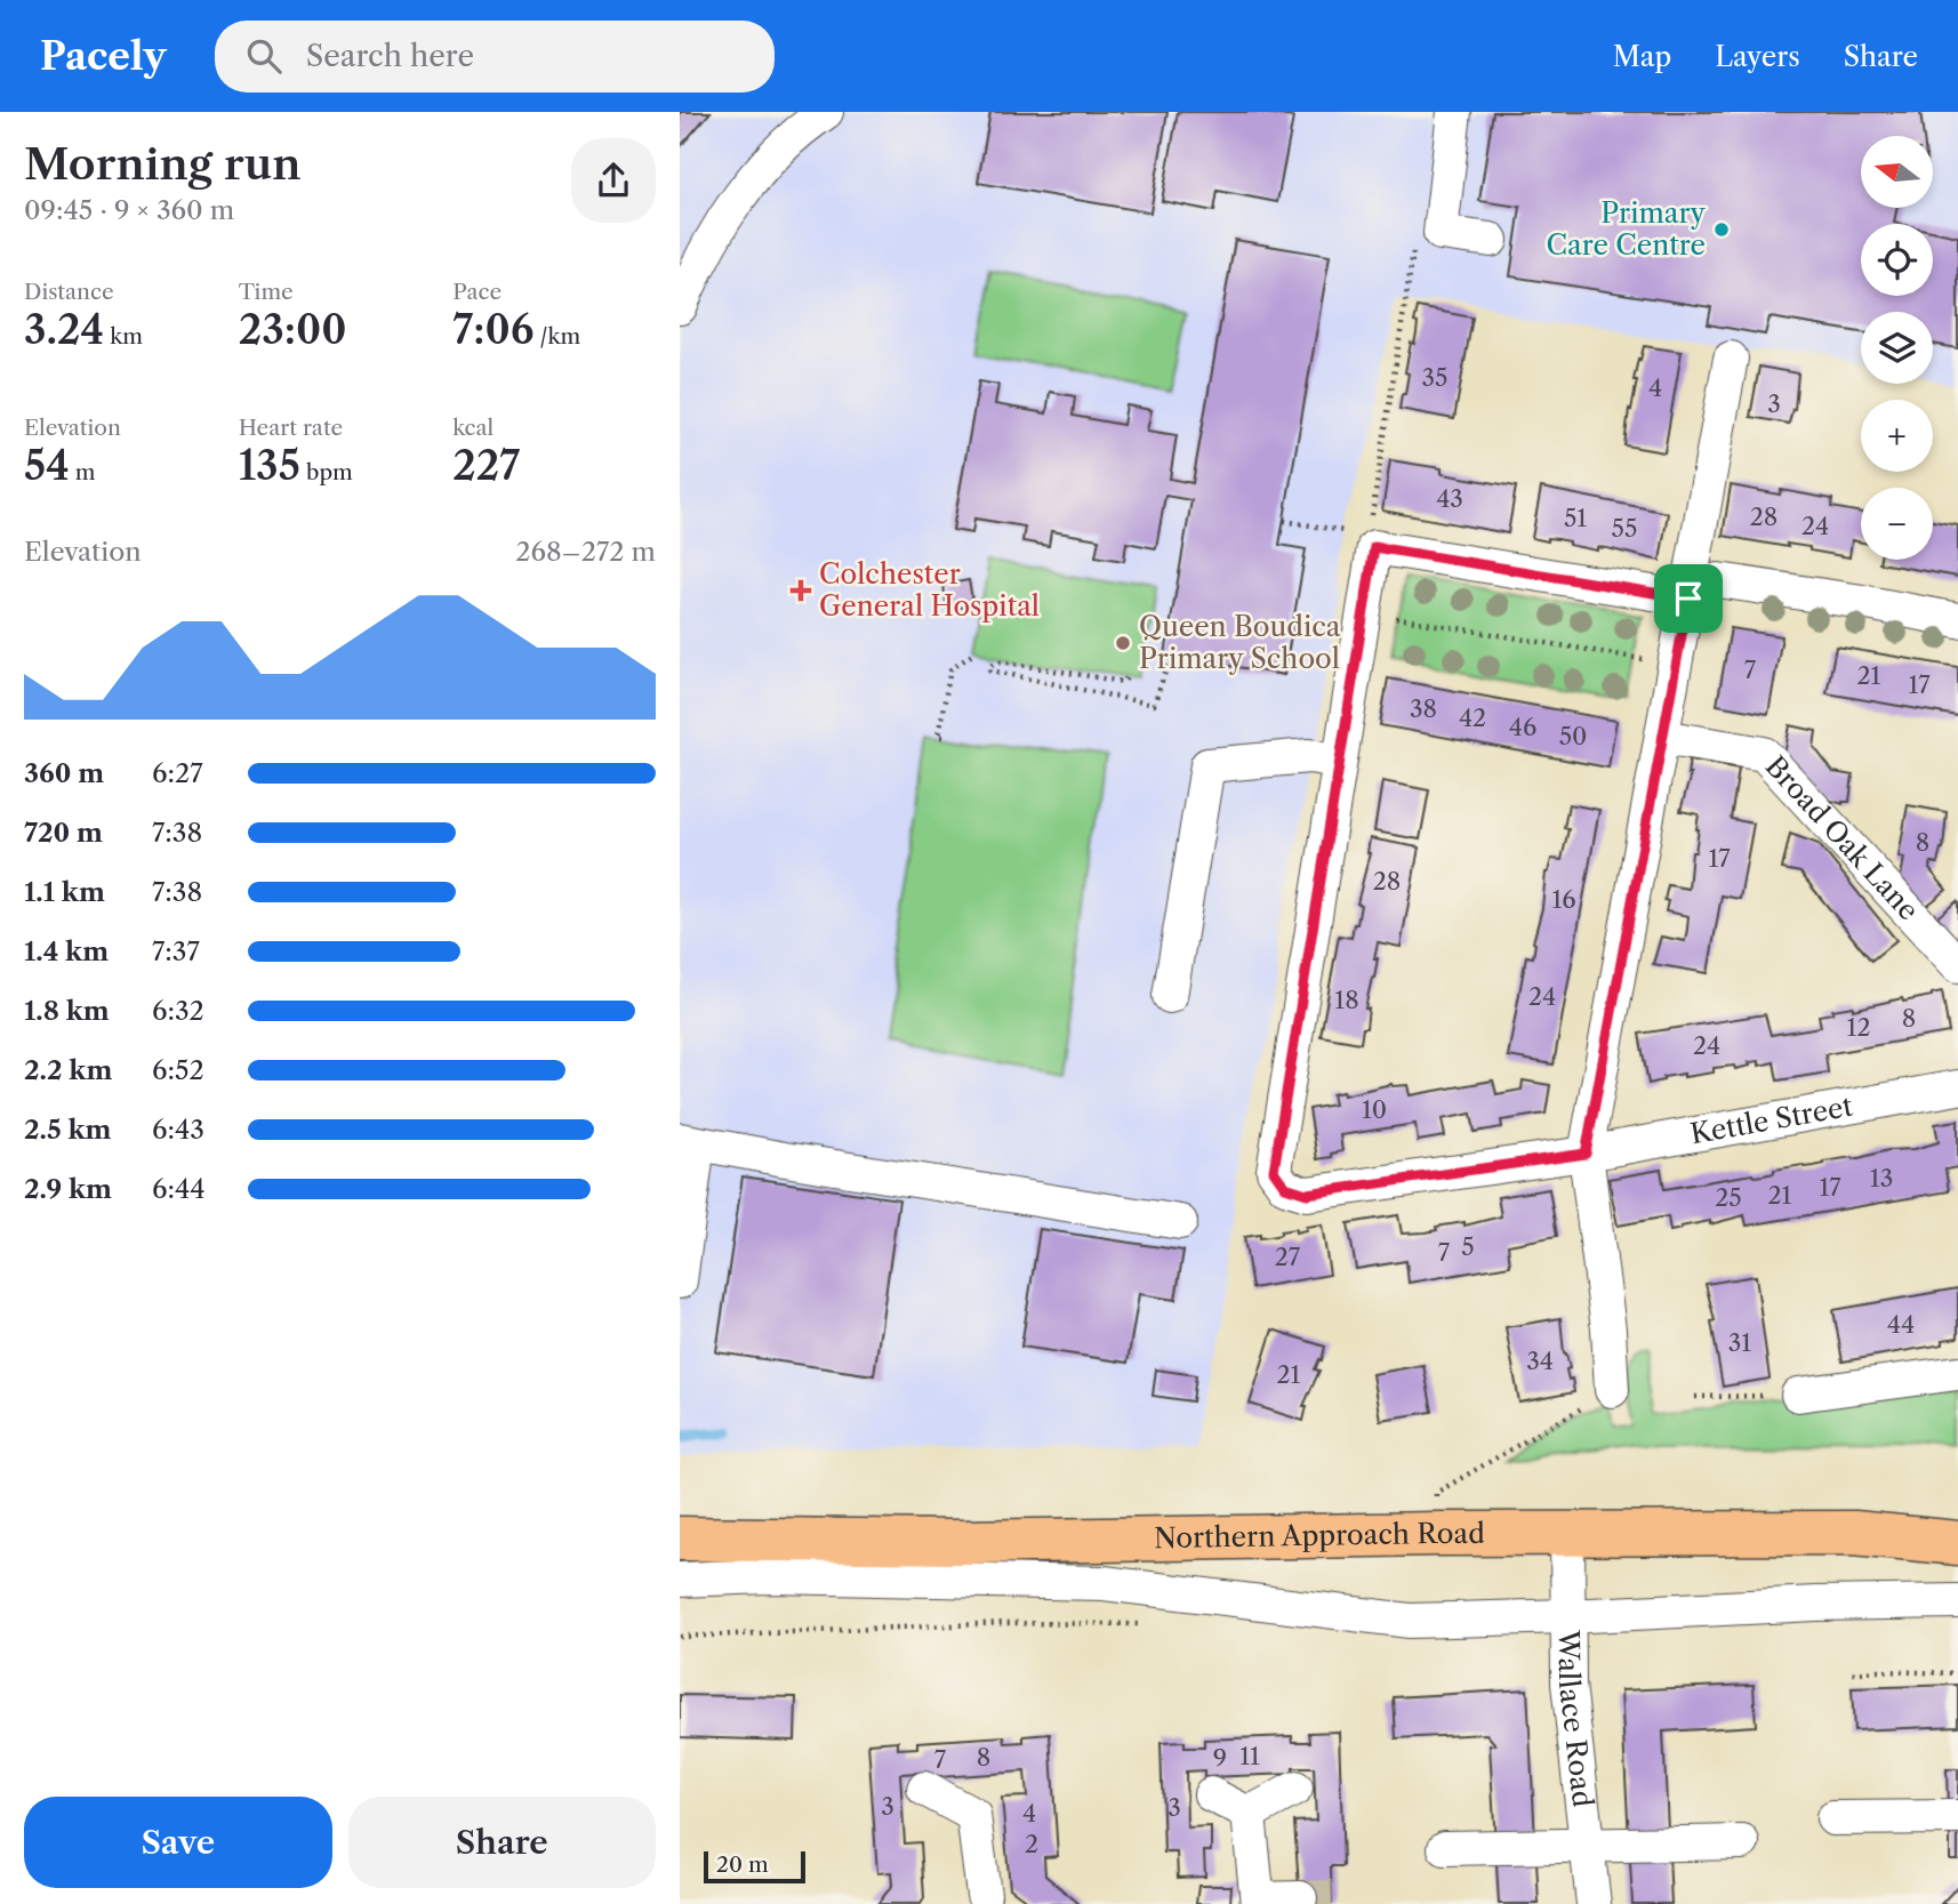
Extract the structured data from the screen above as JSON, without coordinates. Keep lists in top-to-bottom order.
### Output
{
  "streets": {
    "main road": ["Northern Approach Road"],
    "street": ["Broad Oak Lane", "Kettle Street", "Wallace Road"]
  },
  "crossings": [
    ["Northern Approach Road", "Wallace Road"]
  ],
  "places": {
    "other": ["Primary Care Centre", "Queen Boudica Primary School"],
    "health": ["Colchester General Hospital"]
  },
  "house_numbers": [
    "35",
    "4",
    "3",
    "43",
    "28",
    "51",
    "24",
    "55",
    "7",
    "21",
    "17",
    "38",
    "42",
    "46",
    "50",
    "8",
    "17",
    "28",
    "16",
    "24",
    "18",
    "8",
    "12",
    "24",
    "10",
    "13",
    "17",
    "21",
    "25",
    "5",
    "7",
    "27",
    "44",
    "31",
    "34",
    "21",
    "11",
    "8",
    "9",
    "7",
    "3",
    "3",
    "4",
    "2"
  ],
  "scale_bar": "20 m",
  "north": "left",
  "page": {
    "header": "Pacely",
    "search": "Search here",
    "nav": ["Map", "Layers", "Share"],
    "heading": ["Morning run", "09:45 · 9 × 360 m"],
    "map_buttons": ["+", "−"],
    "stats": [
      ["Distance", "3.24 km"],
      ["Time", "23:00"],
      ["Pace", "7:06 /km"],
      ["Elevation", "54 m"],
      ["Heart rate", "135 bpm"],
      ["kcal", "227"]
    ],
    "chart": ["Elevation", "268–272 m"],
    "list": [
      {
        "name": "360 m",
        "note": "6:27"
      },
      {
        "name": "720 m",
        "note": "7:38"
      },
      {
        "name": "1.1 km",
        "note": "7:38"
      },
      {
        "name": "1.4 km",
        "note": "7:37"
      },
      {
        "name": "1.8 km",
        "note": "6:32"
      },
      {
        "name": "2.2 km",
        "note": "6:52"
      },
      {
        "name": "2.5 km",
        "note": "6:43"
      },
      {
        "name": "2.9 km",
        "note": "6:44"
      }
    ],
    "buttons": ["Save", "Share"],
    "scale": "20 m"
  }
}
